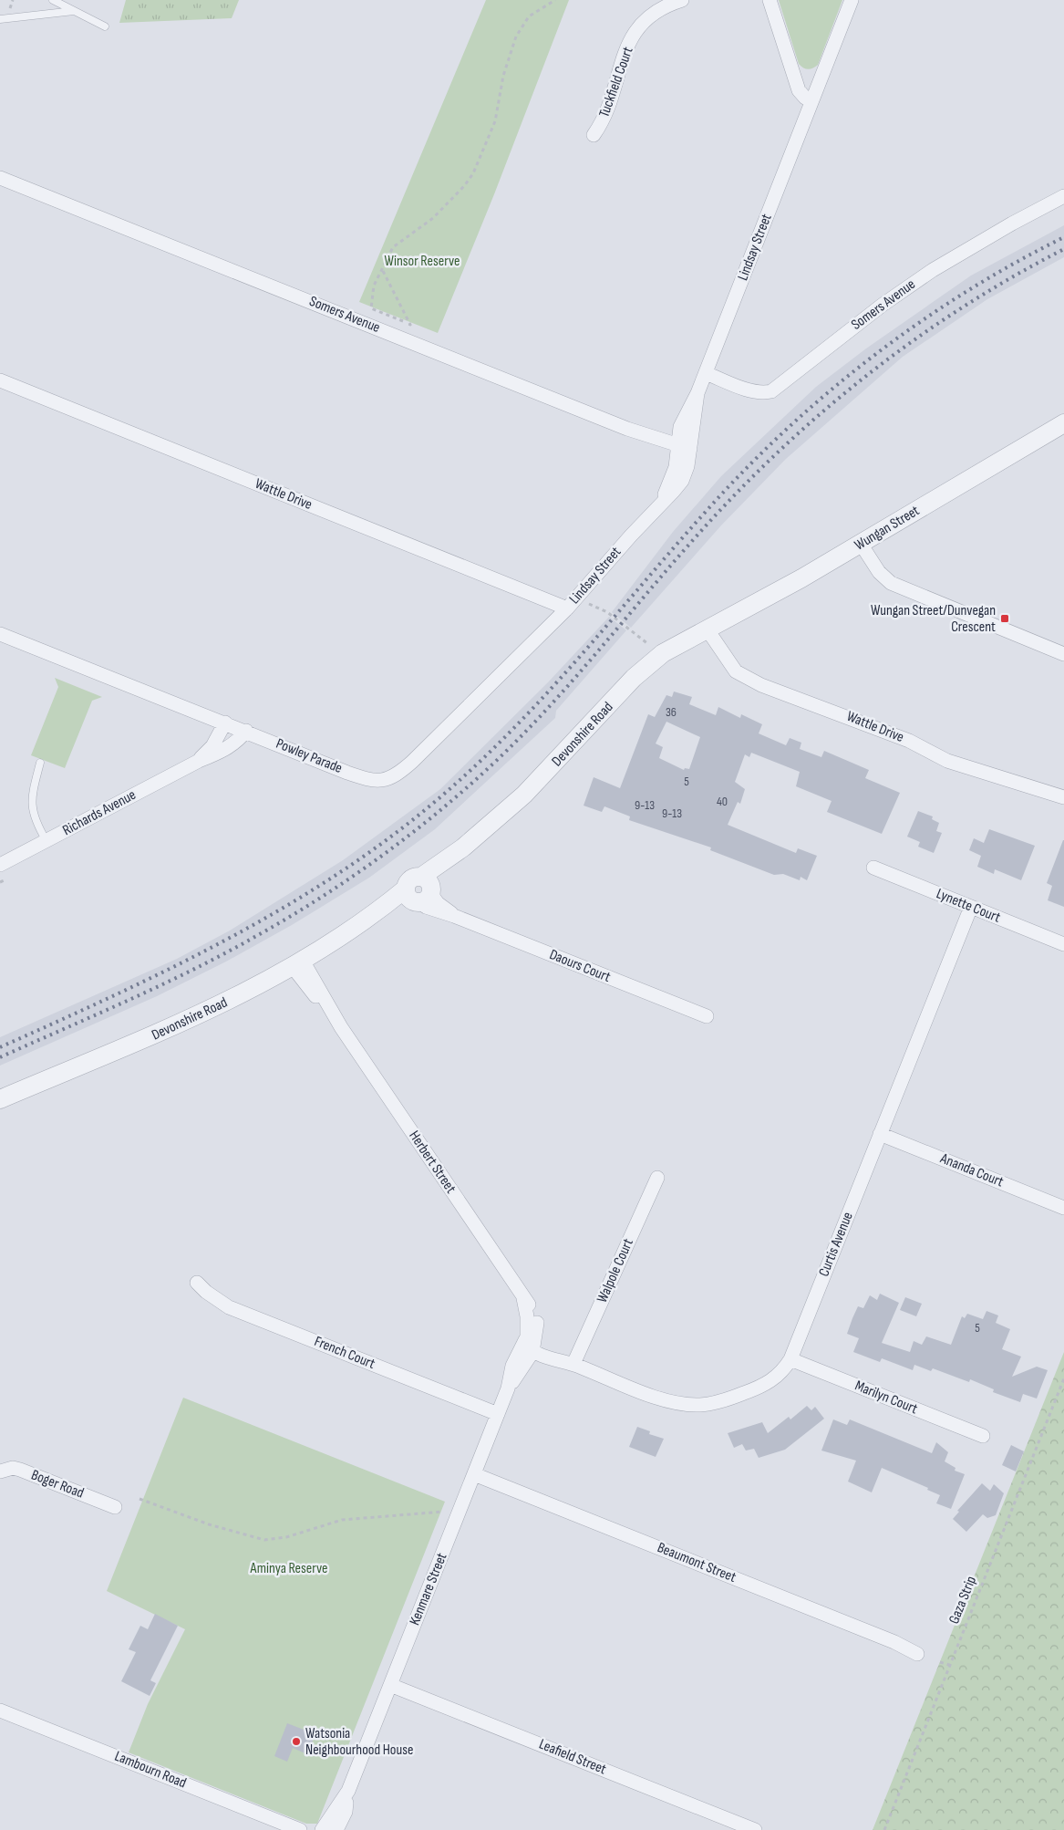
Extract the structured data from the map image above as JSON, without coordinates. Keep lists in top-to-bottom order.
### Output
{
  "streets": {
    "street": [
      "Tuckfield Court",
      "Lindsay Street",
      "Somers Avenue",
      "Wattle Drive",
      "Wungan Street",
      "Devonshire Road",
      "Powley Parade",
      "Richards Avenue",
      "Lynette Court",
      "Daours Court",
      "Herbert Street",
      "Ananda Court",
      "Curtis Avenue",
      "Walpole Court",
      "French Court",
      "Marilyn Court",
      "Boger Road",
      "Beaumont Street",
      "Kenmare Street",
      "Leafield Street",
      "Lambourn Road"
    ],
    "path": ["Gaza Strip"]
  },
  "crossings": [
    ["Lindsay Street", "Somers Avenue"],
    ["Lindsay Street", "Wattle Drive"],
    ["Lindsay Street", "Powley Parade"],
    ["Wattle Drive", "Wungan Street"],
    ["Wattle Drive", "Devonshire Road"],
    ["Wattle Drive", "Powley Parade"],
    ["Wungan Street", "Devonshire Road"],
    ["Devonshire Road", "Daours Court"],
    ["Devonshire Road", "Herbert Street"],
    ["Powley Parade", "Richards Avenue"],
    ["Lynette Court", "Curtis Avenue"],
    ["Herbert Street", "Curtis Avenue"],
    ["Herbert Street", "Kenmare Street"],
    ["Ananda Court", "Curtis Avenue"],
    ["Curtis Avenue", "Walpole Court"],
    ["Curtis Avenue", "Marilyn Court"],
    ["Curtis Avenue", "Kenmare Street"],
    ["French Court", "Kenmare Street"],
    ["Beaumont Street", "Kenmare Street"],
    ["Kenmare Street", "Leafield Street"]
  ],
  "parks": ["Winsor Reserve", "Aminya Reserve"],
  "places": {
    "transit": ["Wungan Street/Dunvegan Crescent"],
    "other": ["Watsonia Neighbourhood House"]
  },
  "house_numbers": [
    "36",
    "5",
    "40",
    "9-13",
    "9-13",
    "5"
  ]
}
